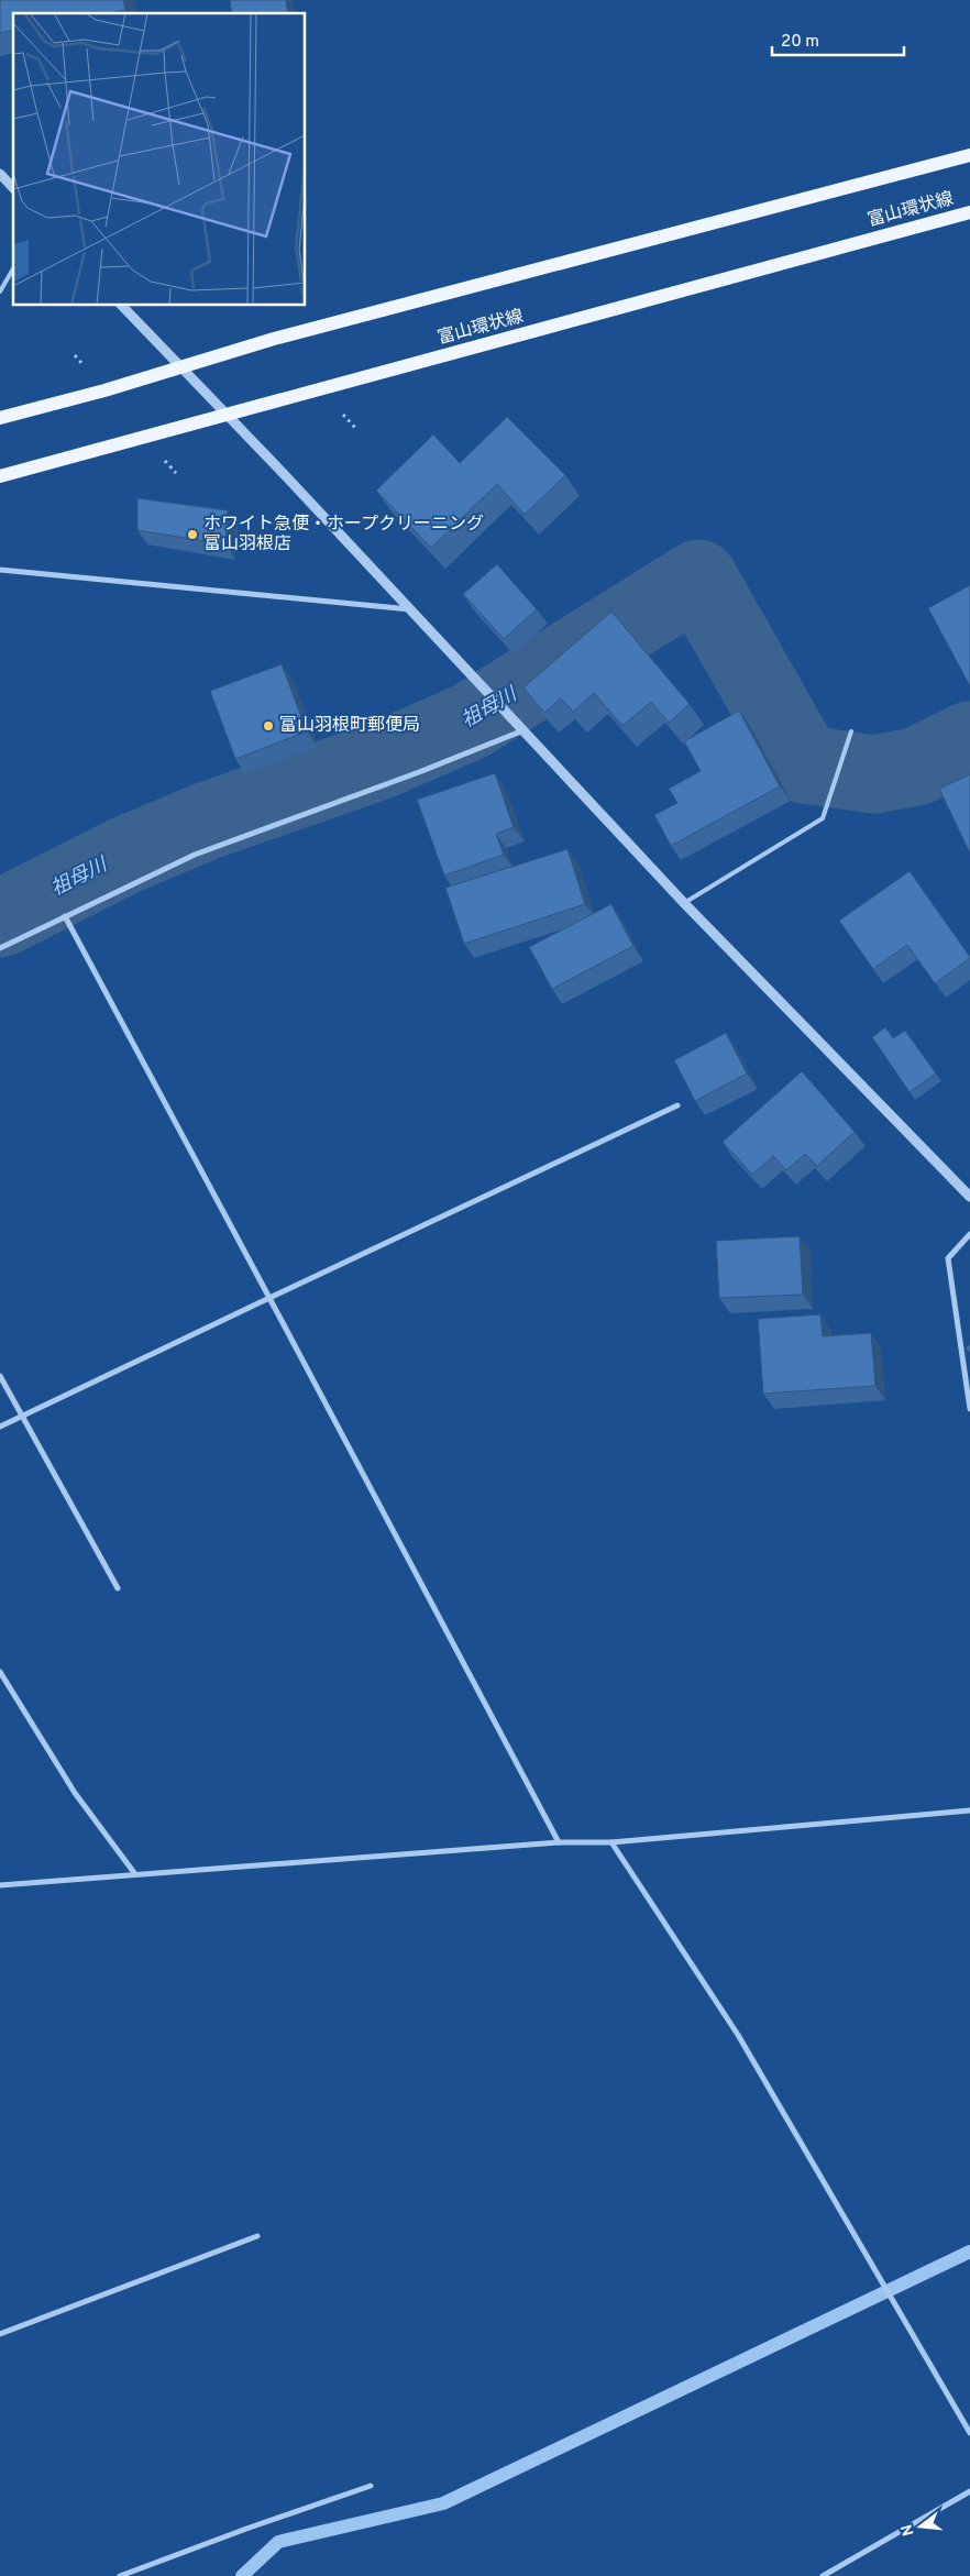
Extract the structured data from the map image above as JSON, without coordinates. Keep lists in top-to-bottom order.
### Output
{
  "streets": {
    "main road": ["富山環状線"]
  },
  "water": ["祖母川"],
  "places": ["ホワイト急便・ホープクリーニング 富山羽根店", "富山羽根町郵便局"],
  "scale_bar": "20 m",
  "north": "left"
}
